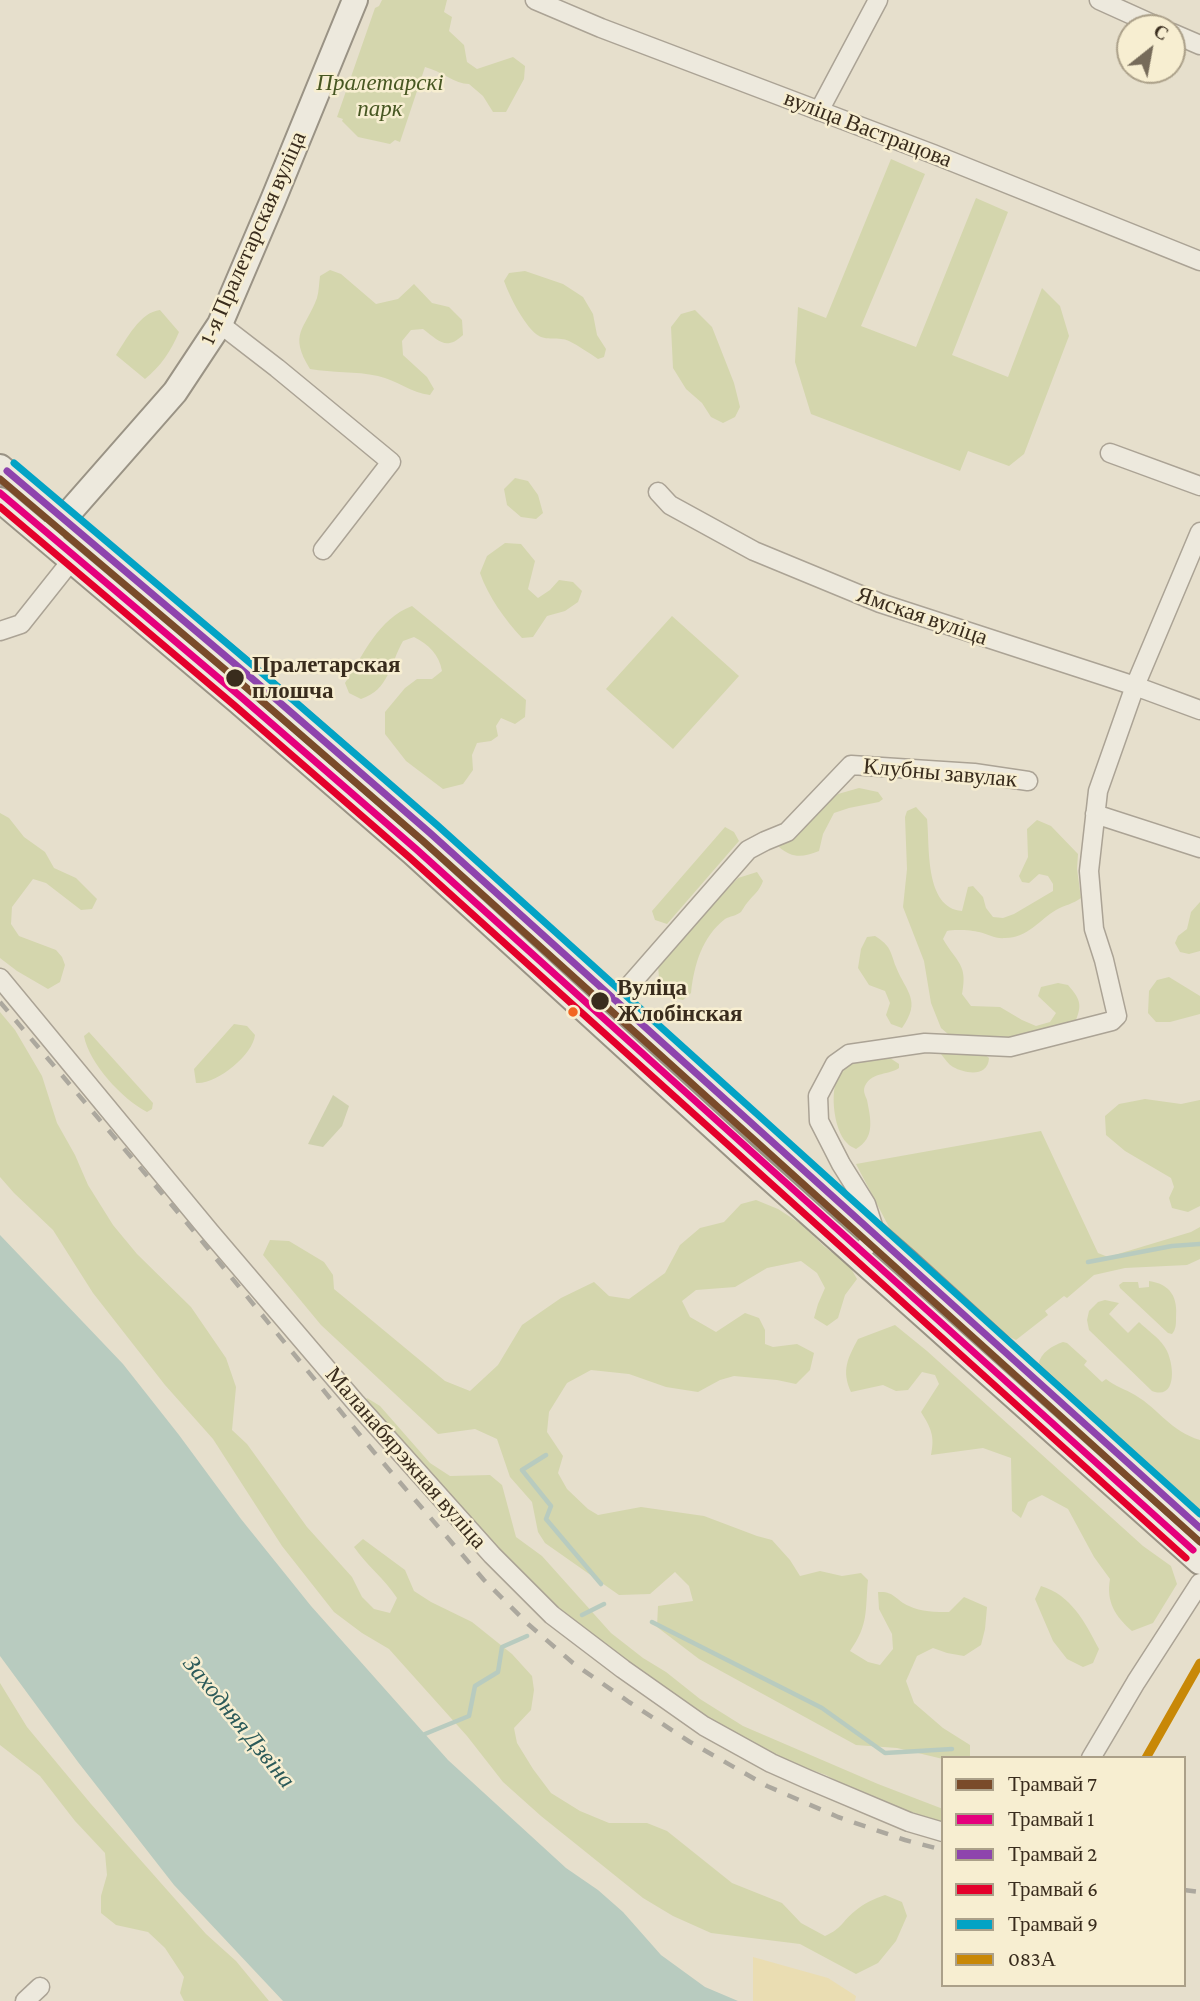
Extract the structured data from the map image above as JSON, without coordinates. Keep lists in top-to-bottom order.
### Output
{
  "streets": {
    "main road": ["1-я Пралетарская вуліца"],
    "street": [
      "вуліца Вастрацова",
      "Ямская вуліца",
      "Клубны завулак",
      "Маланабярэжная вуліца"
    ]
  },
  "water": ["Заходняя Дзвіна"],
  "parks": ["Пралетарскі парк"],
  "places": ["Пралетарская плошча", "Вуліца Жлобінская"],
  "lines": [
    "tram line 9",
    "tram line 2",
    "tram line 7",
    "tram line 1",
    "tram line 6",
    "transit line 083А"
  ],
  "legend": [
    "Трамвай 7",
    "Трамвай 1",
    "Трамвай 2",
    "Трамвай 6",
    "Трамвай 9",
    "083А"
  ],
  "north": "top right"
}
